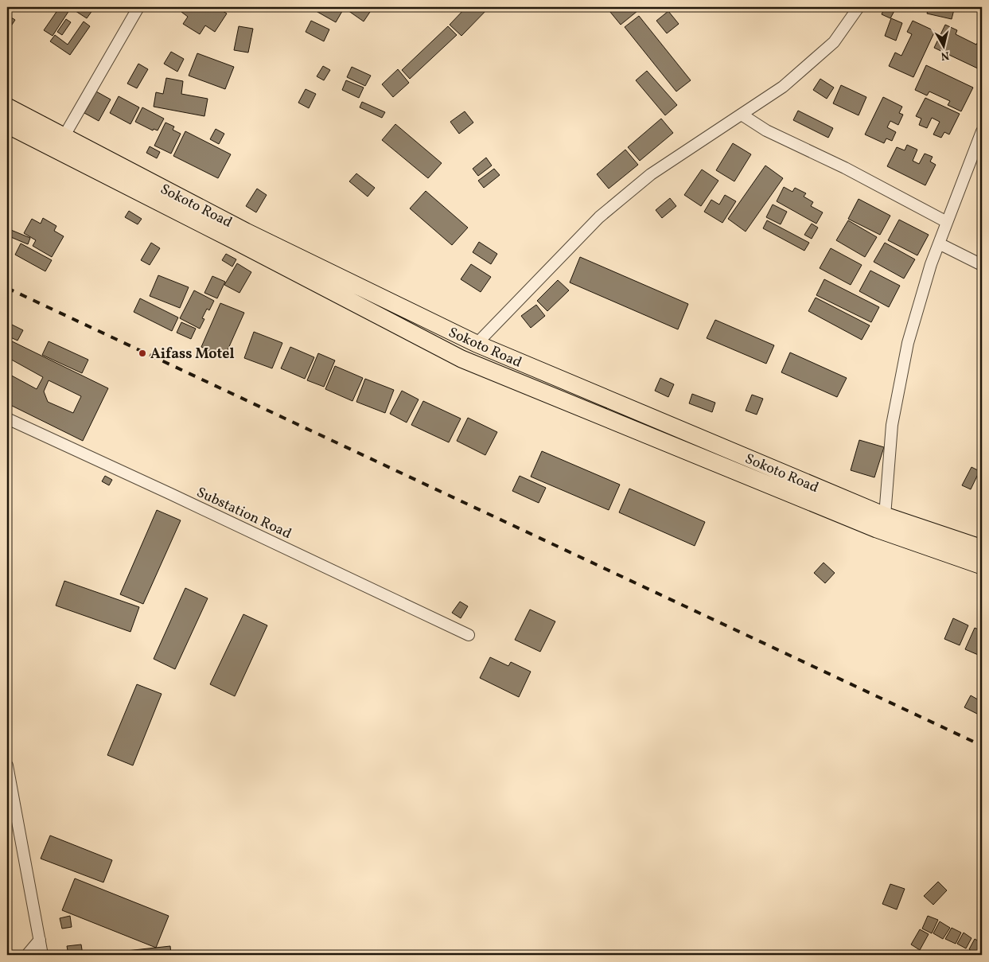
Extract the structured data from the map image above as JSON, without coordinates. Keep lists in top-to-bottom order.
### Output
{
  "streets": {
    "main road": ["Sokoto Road"],
    "street": ["Substation Road"]
  },
  "places": ["Aifass Motel"],
  "north": "bottom"
}
